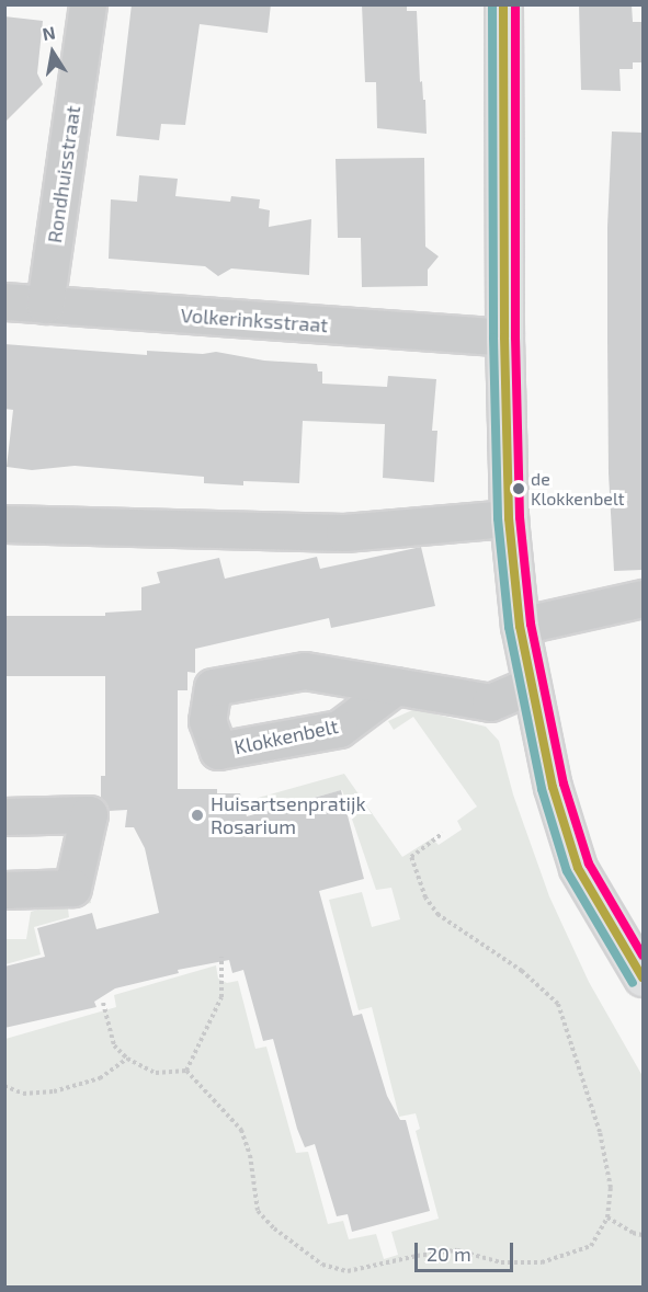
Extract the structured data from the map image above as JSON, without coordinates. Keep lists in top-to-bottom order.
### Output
{
  "streets": {
    "street": ["Rondhuisstraat", "Volkerinksstraat"]
  },
  "crossings": [
    ["Rondhuisstraat", "Volkerinksstraat"]
  ],
  "places": ["de Klokkenbelt", "Huisartsenpratijk Rosarium"],
  "scale_bar": "20 m",
  "north": "top"
}
